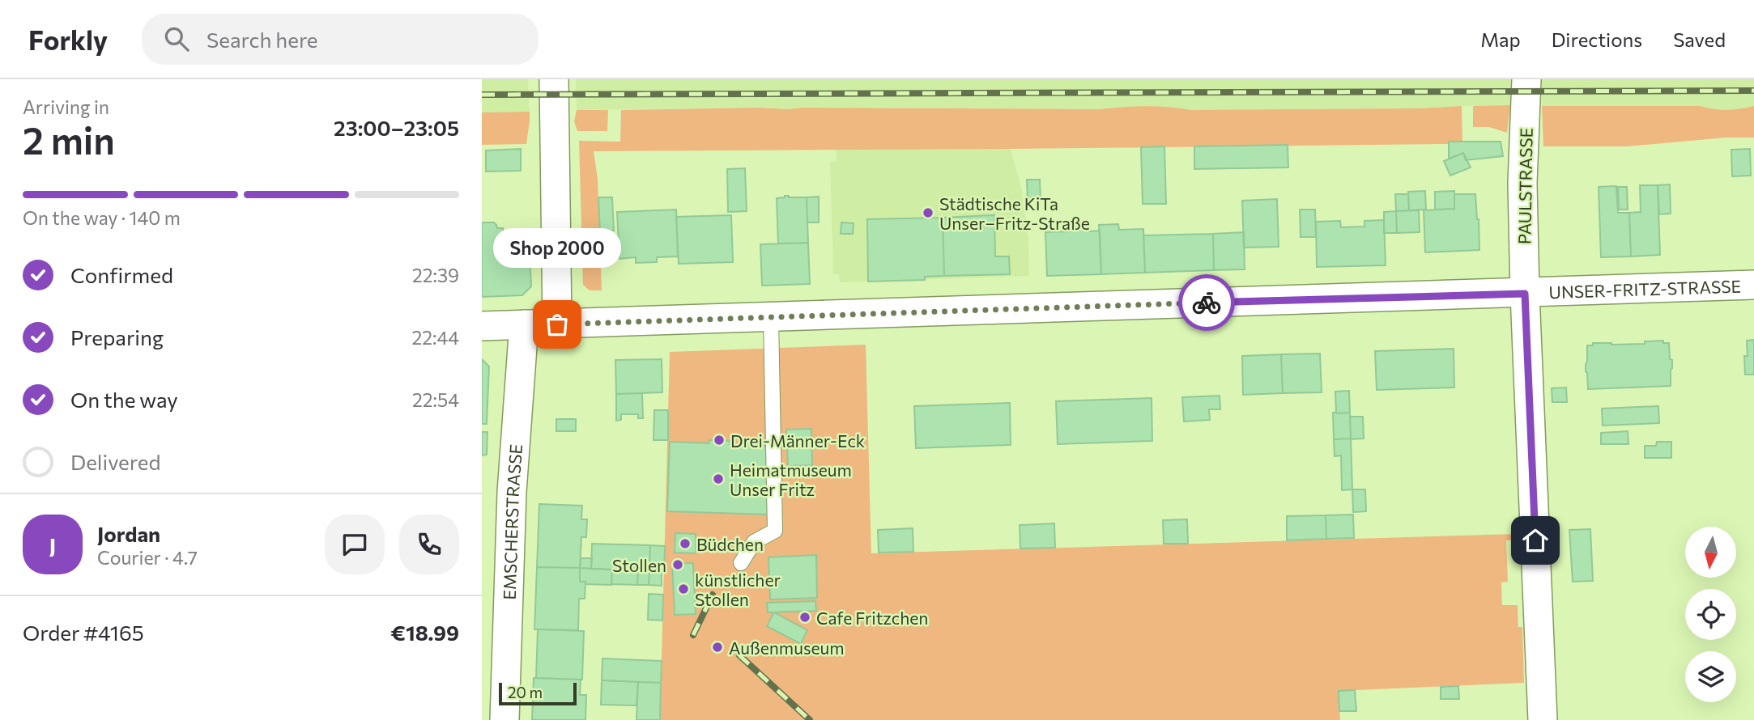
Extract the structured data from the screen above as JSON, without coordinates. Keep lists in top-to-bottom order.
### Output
{
  "streets": {
    "street": ["PAULSTRASSE", "UNSER-FRITZ-STRASSE", "EMSCHERSTRASSE"]
  },
  "crossings": [
    ["PAULSTRASSE", "UNSER-FRITZ-STRASSE"],
    ["UNSER-FRITZ-STRASSE", "EMSCHERSTRASSE"]
  ],
  "places": [
    "Städtische KiTa Unser–Fritz-Straße",
    "Shop 2000",
    "Drei-Männer-Eck",
    "Heimatmuseum Unser Fritz",
    "Büdchen",
    "Stollen",
    "künstlicher Stollen",
    "Cafe Fritzchen",
    "Außenmuseum"
  ],
  "scale_bar": "20 m",
  "north": "bottom",
  "page": {
    "header": "Forkly",
    "search": "Search here",
    "nav": ["Map", "Directions", "Saved"],
    "heading": ["2 min", "Arriving in", "23:00–23:05"],
    "panel": [
      "Jordan",
      "Courier · 4.7",
      "Order #4165",
      "€18.99"
    ],
    "bar": "On the way · 140 m",
    "bubble": "Shop 2000",
    "list": [
      ["Confirmed", "22:39"],
      ["Preparing", "22:44"],
      ["On the way", "22:54"],
      "Delivered"
    ],
    "round": "J",
    "scale": "20 m"
  }
}
